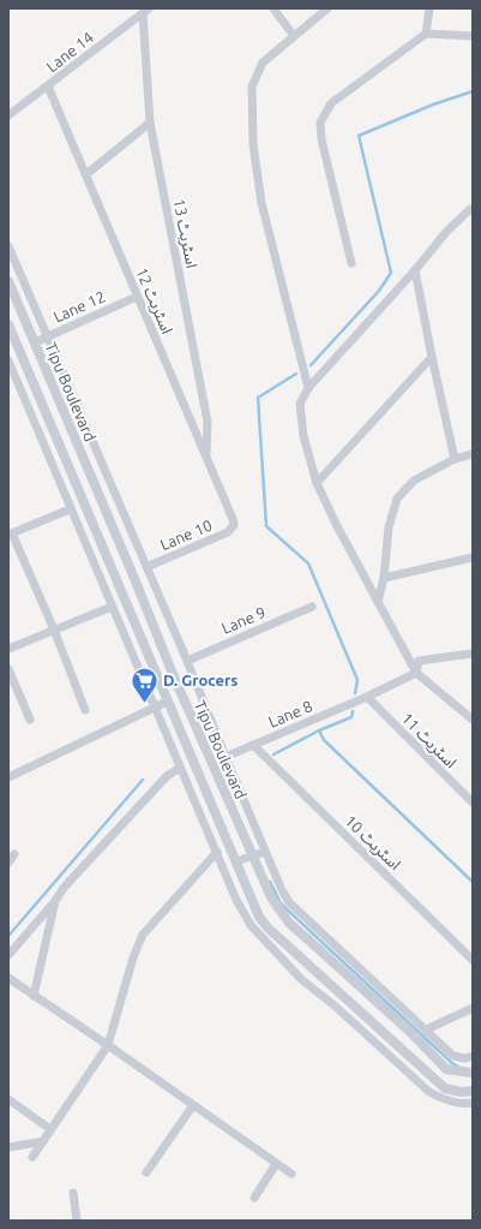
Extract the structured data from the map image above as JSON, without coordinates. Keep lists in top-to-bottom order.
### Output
{
  "streets": {
    "street": [
      "Lane 14",
      "اسٹریٹ 13",
      "اسٹریٹ 12",
      "Lane 12",
      "Tipu Boulevard",
      "Lane 10",
      "Lane 9",
      "Lane 8",
      "اسٹریٹ 11",
      "اسٹریٹ 10"
    ]
  },
  "crossings": [
    ["Lane 14", "اسٹریٹ 13"],
    ["Lane 14", "اسٹریٹ 12"],
    ["اسٹریٹ 13", "اسٹریٹ 12"],
    ["اسٹریٹ 12", "Lane 12"],
    ["اسٹریٹ 12", "Lane 10"],
    ["Lane 12", "Tipu Boulevard"],
    ["Lane 8", "اسٹریٹ 11"],
    ["Lane 8", "اسٹریٹ 10"]
  ],
  "places": {
    "supermarket": ["D. Grocers"]
  }
}
